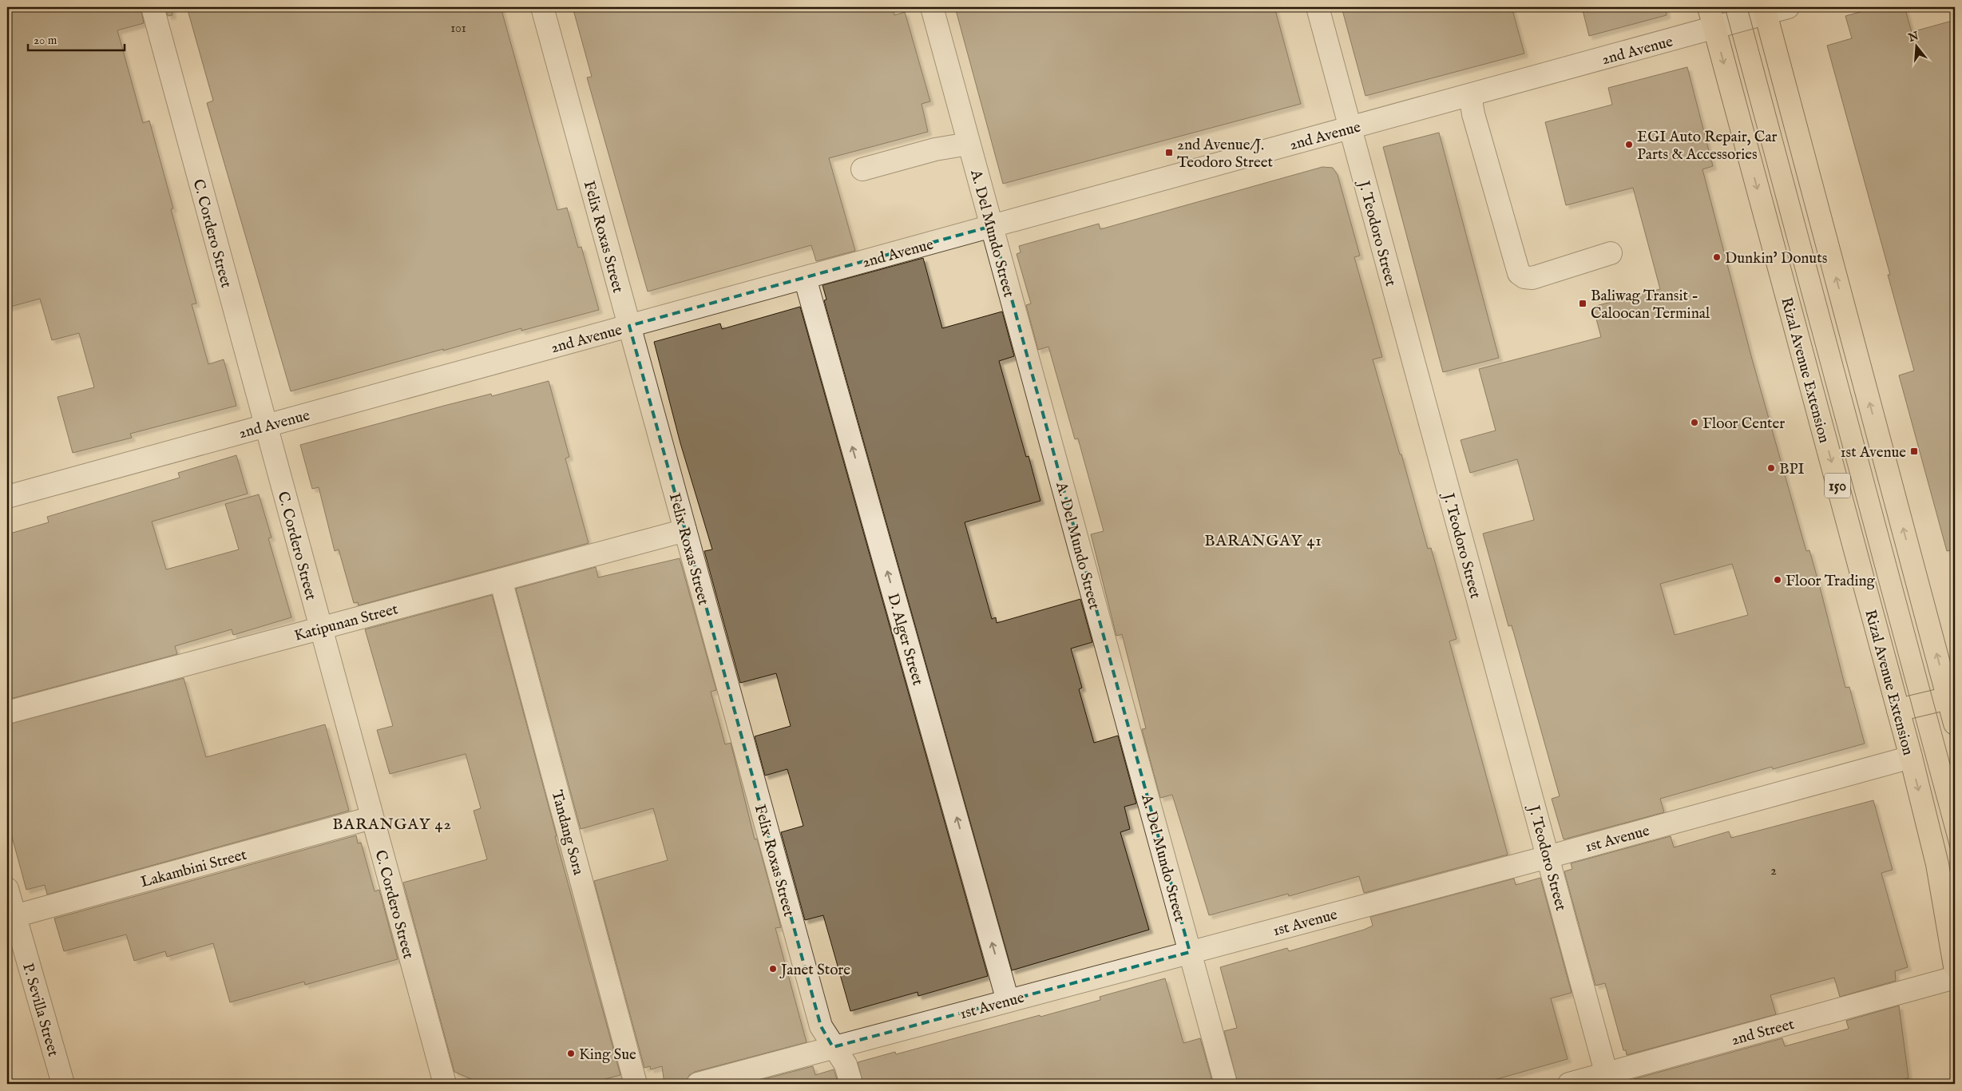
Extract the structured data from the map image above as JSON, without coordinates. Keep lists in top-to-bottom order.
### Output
{
  "streets": {
    "main road": ["Rizal Avenue Extension", "150"],
    "street": [
      "2nd Avenue",
      "C. Cordero Street",
      "A. Del Mundo Street",
      "J. Teodoro Street",
      "Felix Roxas Street",
      "Katipunan Street",
      "D. Alger Street",
      "Tandang Sora",
      "1st Avenue",
      "Lakambini Street",
      "P. Sevilla Street",
      "2nd Street"
    ]
  },
  "crossings": [
    ["2nd Avenue", "C. Cordero Street"],
    ["2nd Avenue", "A. Del Mundo Street"],
    ["2nd Avenue", "J. Teodoro Street"],
    ["2nd Avenue", "Felix Roxas Street"],
    ["2nd Avenue", "Rizal Avenue Extension"],
    ["2nd Avenue", "D. Alger Street"],
    ["C. Cordero Street", "Katipunan Street"],
    ["C. Cordero Street", "Lakambini Street"],
    ["A. Del Mundo Street", "1st Avenue"],
    ["J. Teodoro Street", "1st Avenue"],
    ["J. Teodoro Street", "2nd Street"],
    ["Felix Roxas Street", "Katipunan Street"],
    ["Felix Roxas Street", "1st Avenue"],
    ["Rizal Avenue Extension", "1st Avenue"],
    ["Katipunan Street", "Tandang Sora"],
    ["D. Alger Street", "1st Avenue"],
    ["Lakambini Street", "P. Sevilla Street"]
  ],
  "one_way": ["D. Alger Street"],
  "districts": ["BARANGAY 41", "BARANGAY 42"],
  "places": {
    "other": [
      "EGI Auto Repair, Car Parts & Accessories",
      "Dunkin' Donuts",
      "Floor Center",
      "BPI",
      "Floor Trading",
      "Janet Store",
      "King Sue"
    ],
    "transit": ["2nd Avenue/J. Teodoro Street", "Baliwag Transit - Caloocan Terminal", "1st Avenue"]
  },
  "house_numbers": ["101", "2"],
  "scale_bar": "20 m",
  "north": "top"
}
